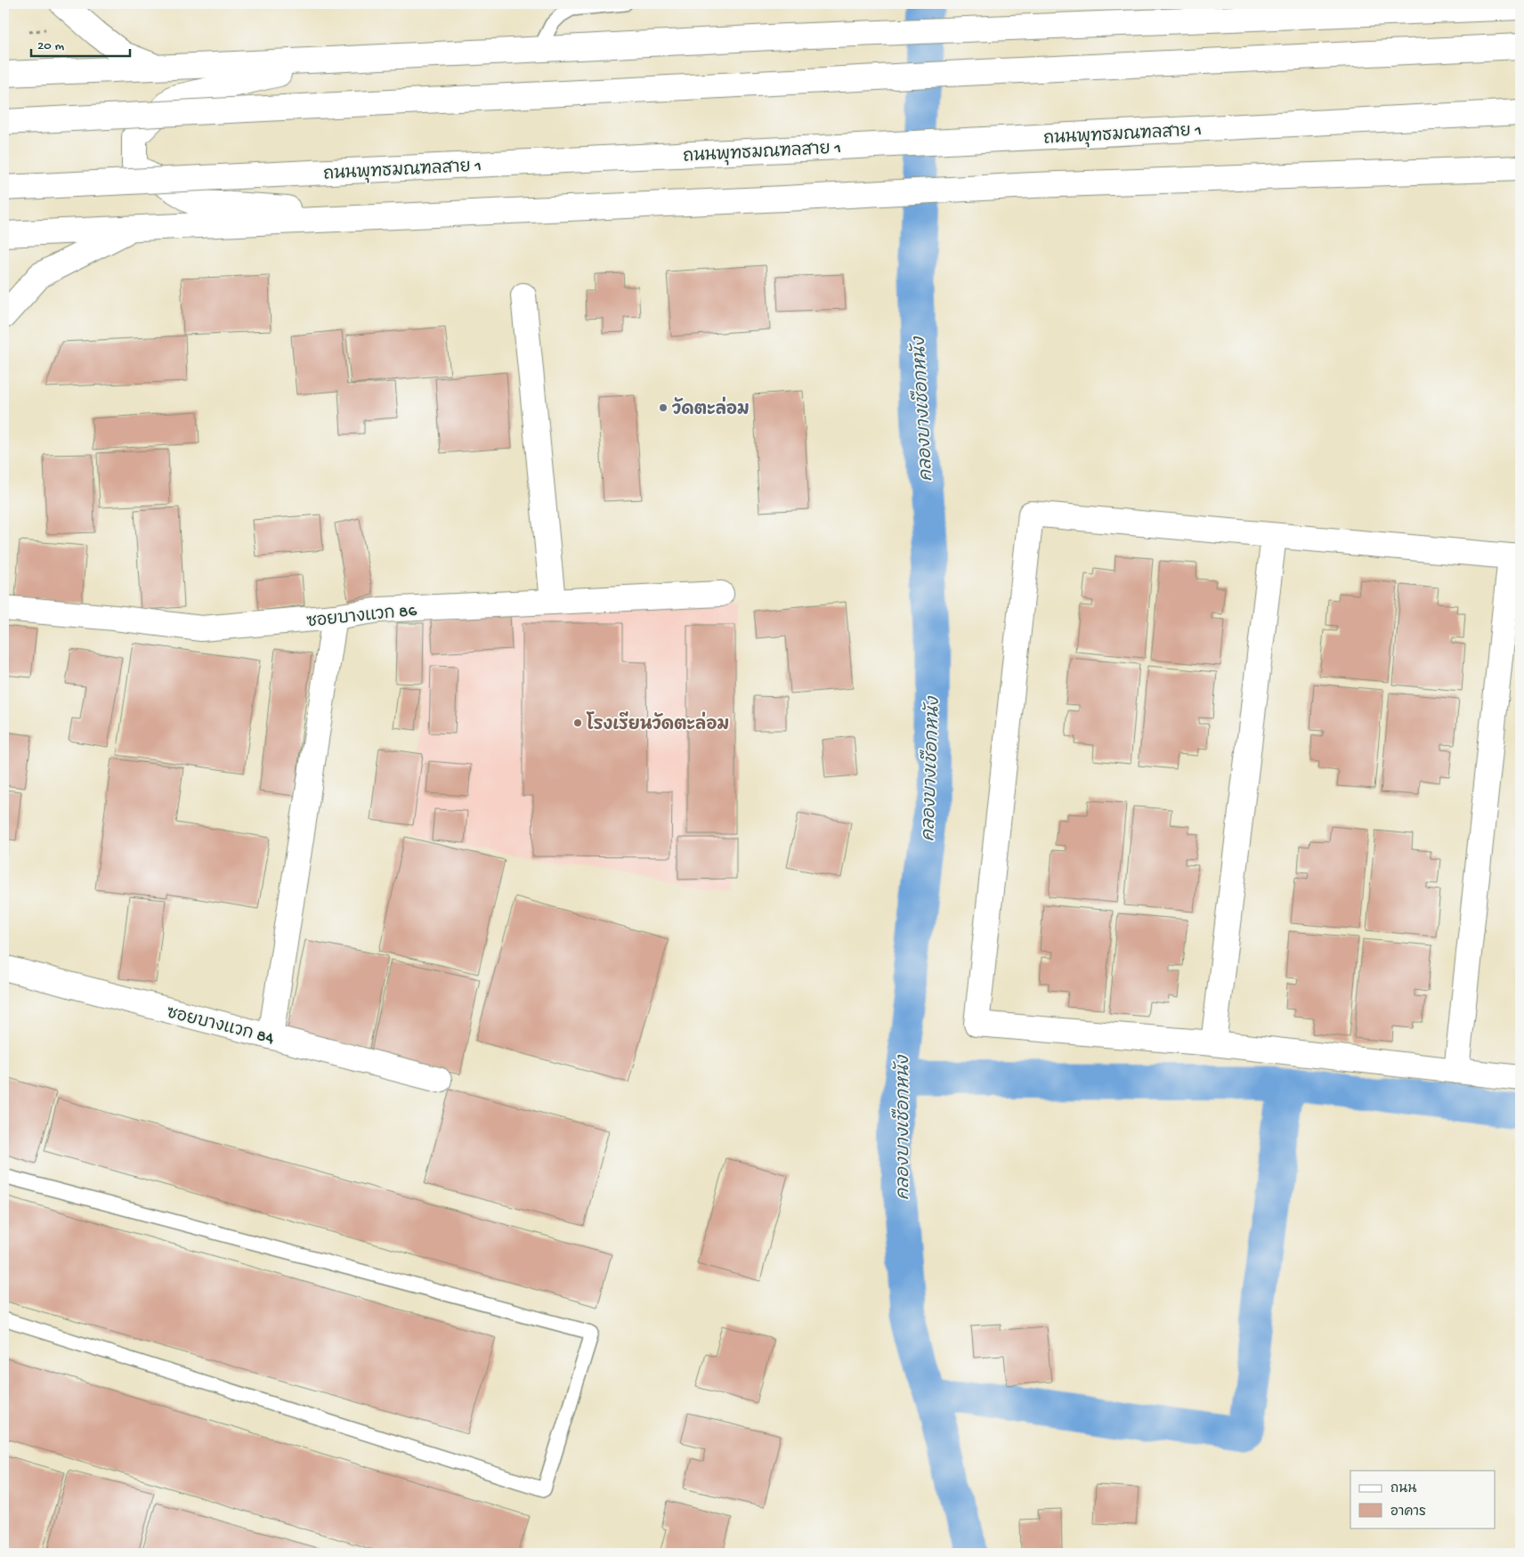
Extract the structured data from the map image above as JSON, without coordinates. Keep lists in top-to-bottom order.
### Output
{
  "streets": {
    "main road": ["ถนนพุทธมณฑลสาย 1", "ซอยบางแวก 86", "ซอยบางแวก 84"]
  },
  "water": ["คลองบางเชือกหนัง"],
  "places": ["วัดตะล่อม", "โรงเรียนวัดตะล่อม"],
  "legend": ["ถนน", "อาคาร"],
  "scale_bar": "20 m"
}
